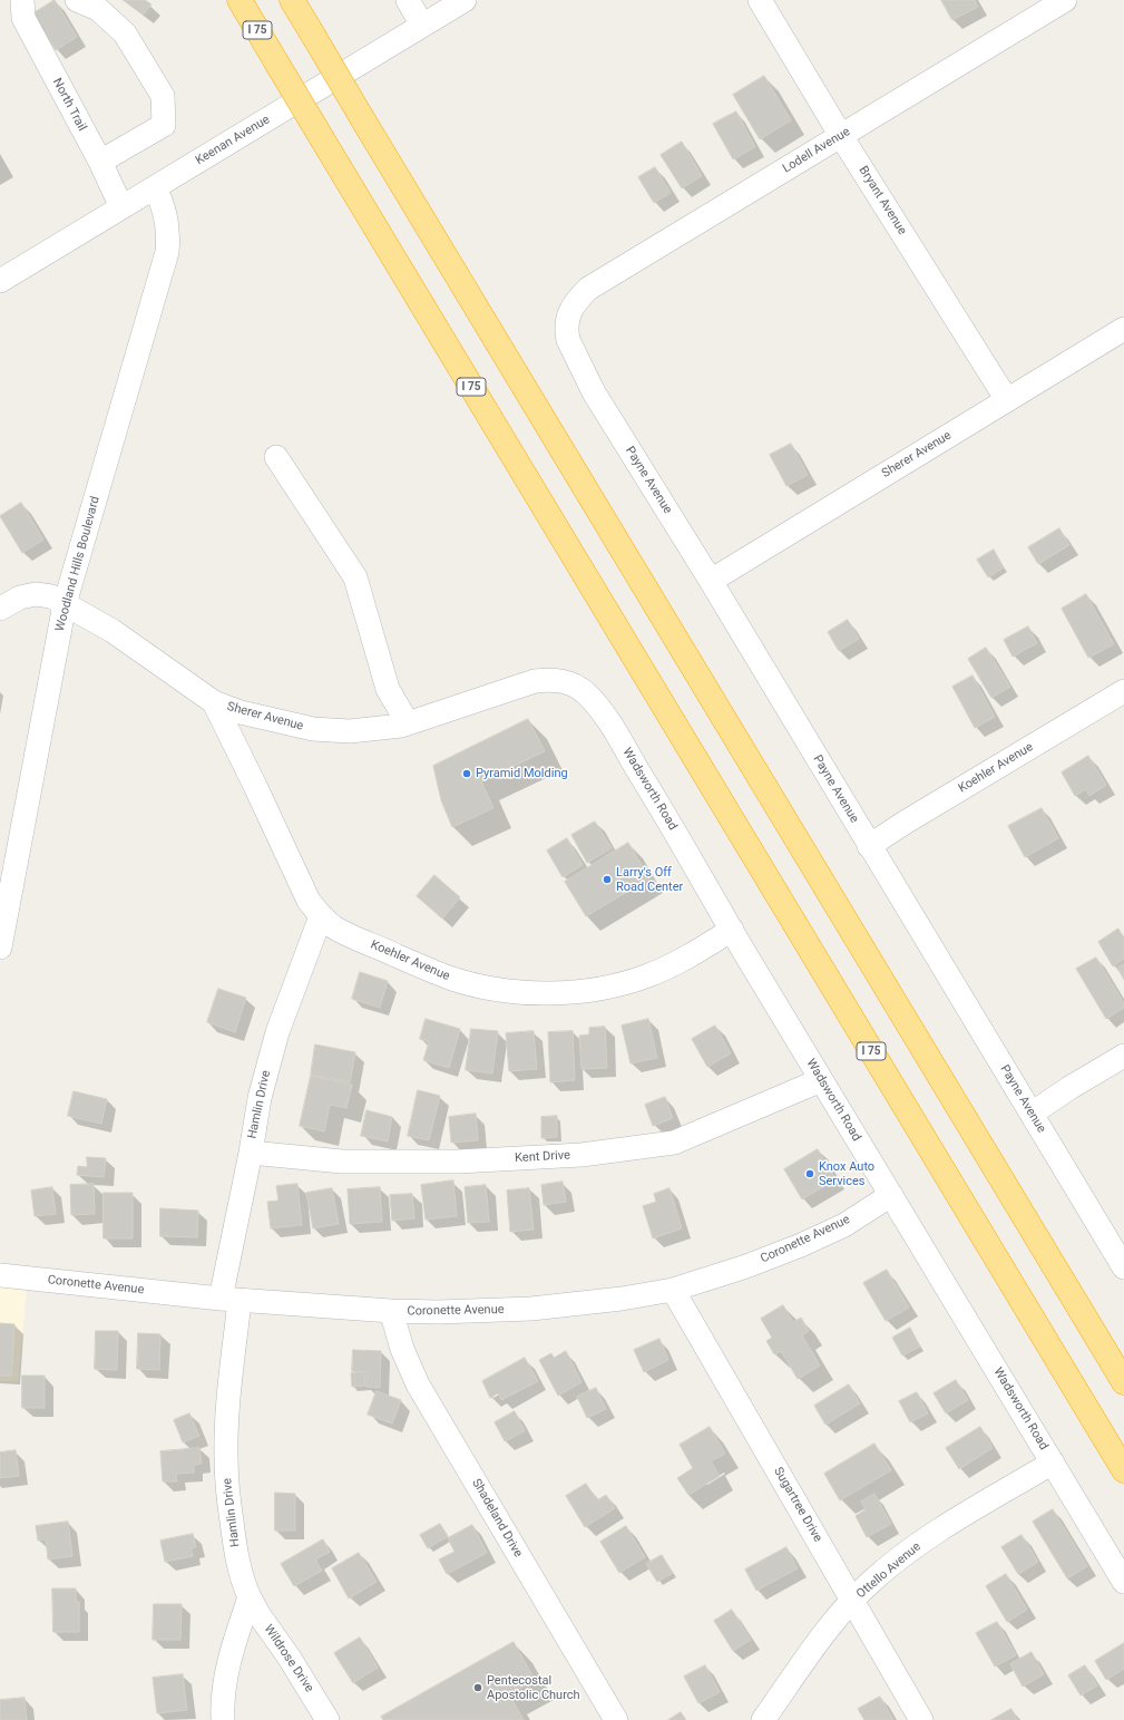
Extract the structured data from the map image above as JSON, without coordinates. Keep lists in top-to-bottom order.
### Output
{
  "streets": {
    "highway": ["I 75"],
    "street": [
      "North Trail",
      "Keenan Avenue",
      "Lodell Avenue",
      "Bryant Avenue",
      "Sherer Avenue",
      "Payne Avenue",
      "Woodland Hills Boulevard",
      "Koehler Avenue",
      "Wadsworth Road",
      "Hamlin Drive",
      "Kent Drive",
      "Coronette Avenue",
      "Sugartree Drive",
      "Shadeland Drive",
      "Ottello Avenue",
      "Wildrose Drive"
    ]
  },
  "crossings": [
    ["North Trail", "Keenan Avenue"],
    ["Keenan Avenue", "Woodland Hills Boulevard"],
    ["Lodell Avenue", "Bryant Avenue"],
    ["Lodell Avenue", "Payne Avenue"],
    ["Bryant Avenue", "Sherer Avenue"],
    ["Sherer Avenue", "Payne Avenue"],
    ["Sherer Avenue", "Woodland Hills Boulevard"],
    ["Sherer Avenue", "Koehler Avenue"],
    ["Sherer Avenue", "Wadsworth Road"],
    ["Payne Avenue", "Koehler Avenue"],
    ["Koehler Avenue", "Wadsworth Road"],
    ["Koehler Avenue", "Hamlin Drive"],
    ["Wadsworth Road", "Kent Drive"],
    ["Wadsworth Road", "Coronette Avenue"],
    ["Wadsworth Road", "Ottello Avenue"],
    ["Hamlin Drive", "Kent Drive"],
    ["Hamlin Drive", "Coronette Avenue"],
    ["Hamlin Drive", "Wildrose Drive"],
    ["Coronette Avenue", "Sugartree Drive"],
    ["Coronette Avenue", "Shadeland Drive"],
    ["Sugartree Drive", "Ottello Avenue"]
  ],
  "places": [
    "Pyramid Molding",
    "Larry's Off Road Center",
    "Knox Auto Services",
    "Pentecostal Apostolic Church"
  ]
}
